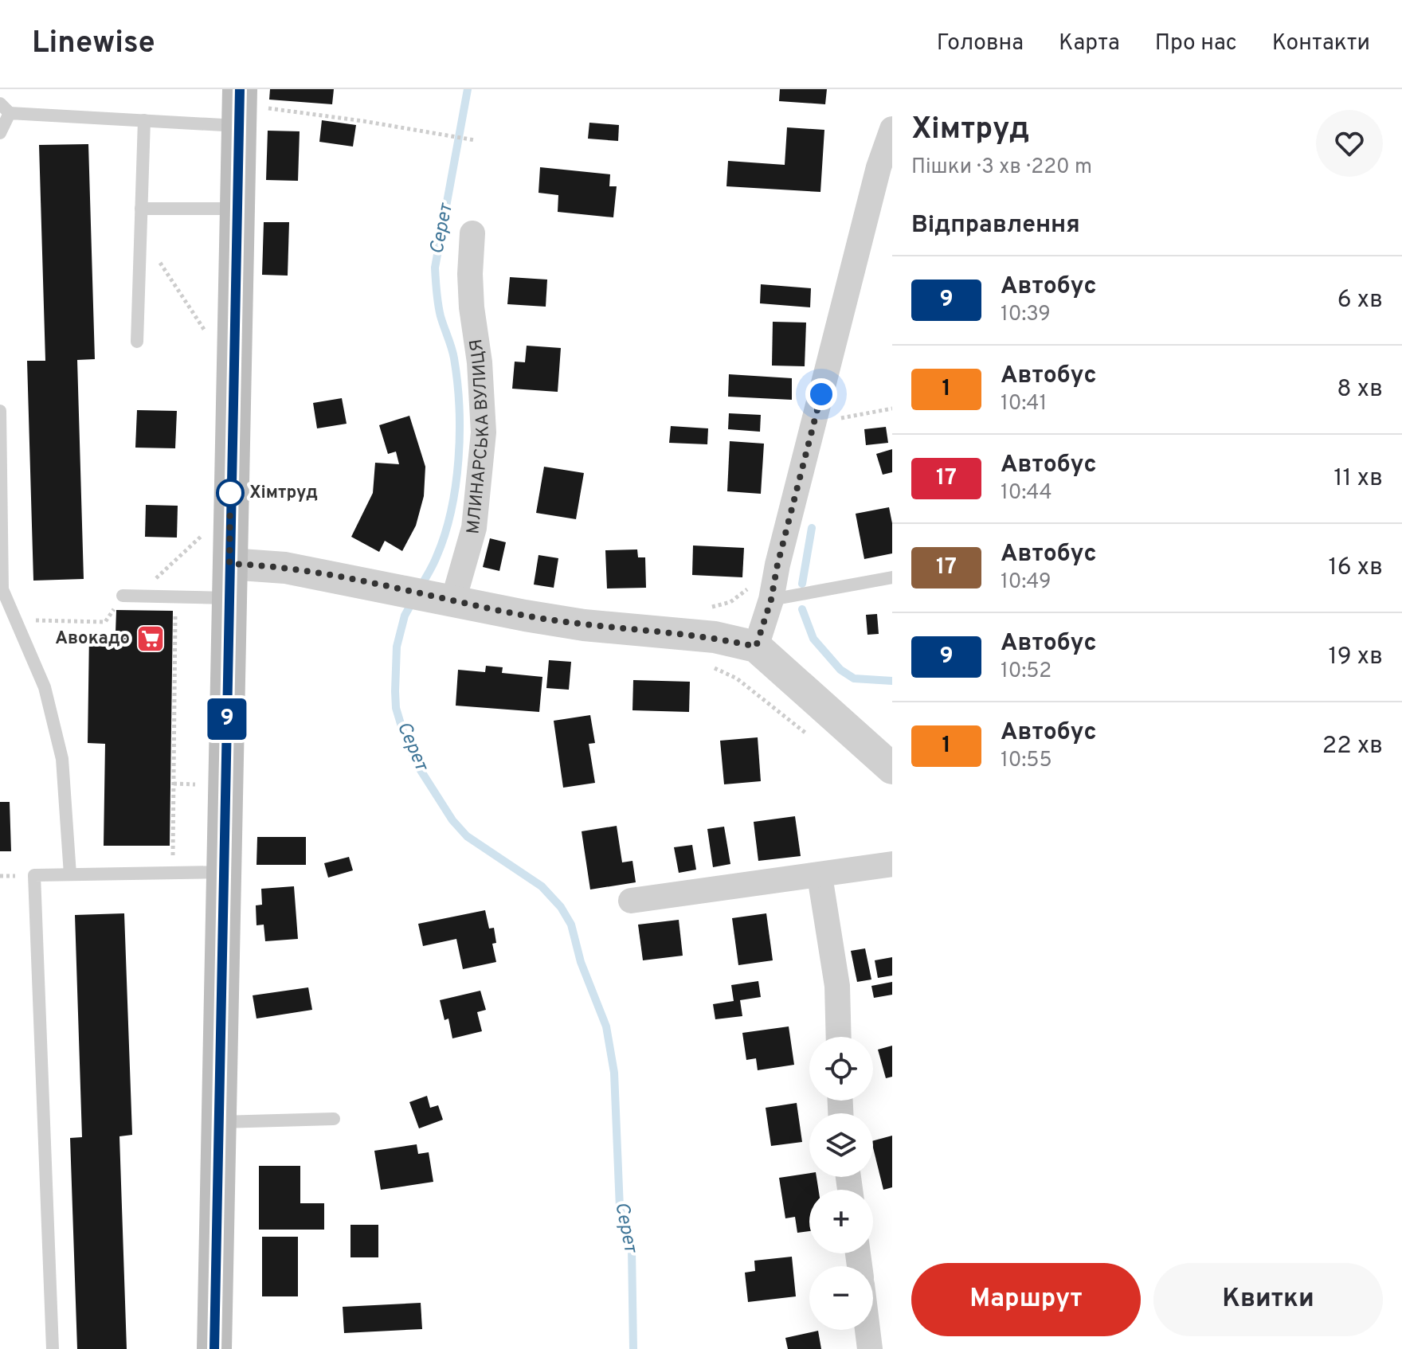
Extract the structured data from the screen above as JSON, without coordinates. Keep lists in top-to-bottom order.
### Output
{
  "streets": {
    "street": ["МЛИНАРСЬКА ВУЛИЦЯ"]
  },
  "water": ["Серет"],
  "places": {
    "other": ["Хімтруд"],
    "supermarket": ["Авокадо"]
  },
  "lines": ["bus line 9"],
  "page": {
    "header": "Linewise",
    "nav": [
      "Головна",
      "Карта",
      "Про нас",
      "Контакти"
    ],
    "on_map": "9",
    "heading": [
      ["Хімтруд", "Пішки · 3 хв · 220 m"],
      "Відправлення"
    ],
    "list": [
      {
        "mark": "9",
        "name": "Автобус",
        "note": "10:39",
        "value": "6 хв"
      },
      {
        "mark": "1",
        "name": "Автобус",
        "note": "10:41",
        "value": "8 хв"
      },
      {
        "mark": "17",
        "name": "Автобус",
        "note": "10:44",
        "value": "11 хв"
      },
      {
        "mark": "17",
        "name": "Автобус",
        "note": "10:49",
        "value": "16 хв"
      },
      {
        "mark": "9",
        "name": "Автобус",
        "note": "10:52",
        "value": "19 хв"
      },
      {
        "mark": "1",
        "name": "Автобус",
        "note": "10:55",
        "value": "22 хв"
      }
    ],
    "map_buttons": ["+", "−"],
    "buttons": ["Маршрут", "Квитки"]
  }
}
